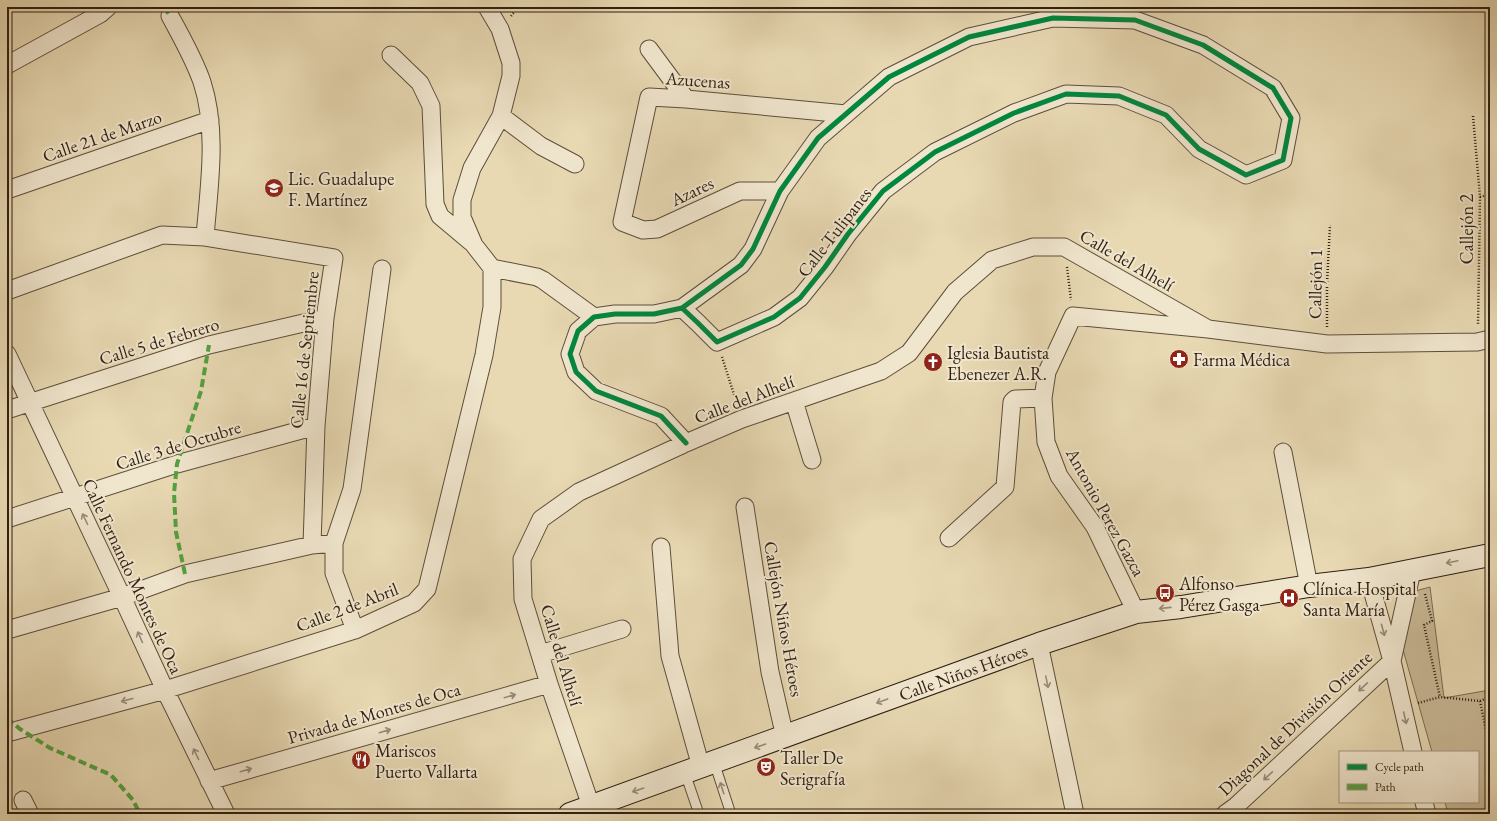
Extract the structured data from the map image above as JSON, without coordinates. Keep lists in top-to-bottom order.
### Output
{
  "streets": {
    "main road": ["Calle Niños Héroes"],
    "street": [
      "Azucenas",
      "Calle 21 de Marzo",
      "Azares",
      "Calle Tulipanes",
      "Calle del Alhelí",
      "Calle 5 de Febrero",
      "Calle 16 de Septiembre",
      "Calle 3 de Octubre",
      "Antonio Perez Gazca",
      "Calle Fernando Montes de Oca",
      "Calle 2 de Abril",
      "Callejón Niños Héroes",
      "Privada de Montes de Oca",
      "Diagonal de División Oriente"
    ],
    "path": ["Callejón 2", "Callejón 1"]
  },
  "crossings": [
    ["Azucenas", "Azares"],
    ["Azucenas", "Calle Tulipanes"],
    ["Azares", "Calle Tulipanes"],
    ["Calle del Alhelí", "Calle Niños Héroes"],
    ["Calle del Alhelí", "Privada de Montes de Oca"],
    ["Calle 5 de Febrero", "Calle 16 de Septiembre"],
    ["Calle 5 de Febrero", "Calle Fernando Montes de Oca"],
    ["Calle 16 de Septiembre", "Calle 3 de Octubre"],
    ["Calle 3 de Octubre", "Calle Fernando Montes de Oca"],
    ["Antonio Perez Gazca", "Calle Niños Héroes"],
    ["Calle Fernando Montes de Oca", "Calle 2 de Abril"],
    ["Calle Fernando Montes de Oca", "Privada de Montes de Oca"],
    ["Callejón Niños Héroes", "Calle Niños Héroes"]
  ],
  "one_way": [
    "Calle Fernando Montes de Oca",
    "Calle Niños Héroes",
    "Privada de Montes de Oca",
    "Diagonal de División Oriente"
  ],
  "places": {
    "school or university": ["Lic. Guadalupe F. Martínez"],
    "pharmacy": ["Farma Médica"],
    "church": ["Iglesia Bautista Ebenezer A.R."],
    "bus stop": ["Alfonso Pérez Gasga"],
    "hospital": ["Clínica Hospital Santa María"],
    "restaurant": ["Mariscos Puerto Vallarta"],
    "theatre": ["Taller De Serigrafía"]
  },
  "legend": ["Cycle path", "Path"]
}
